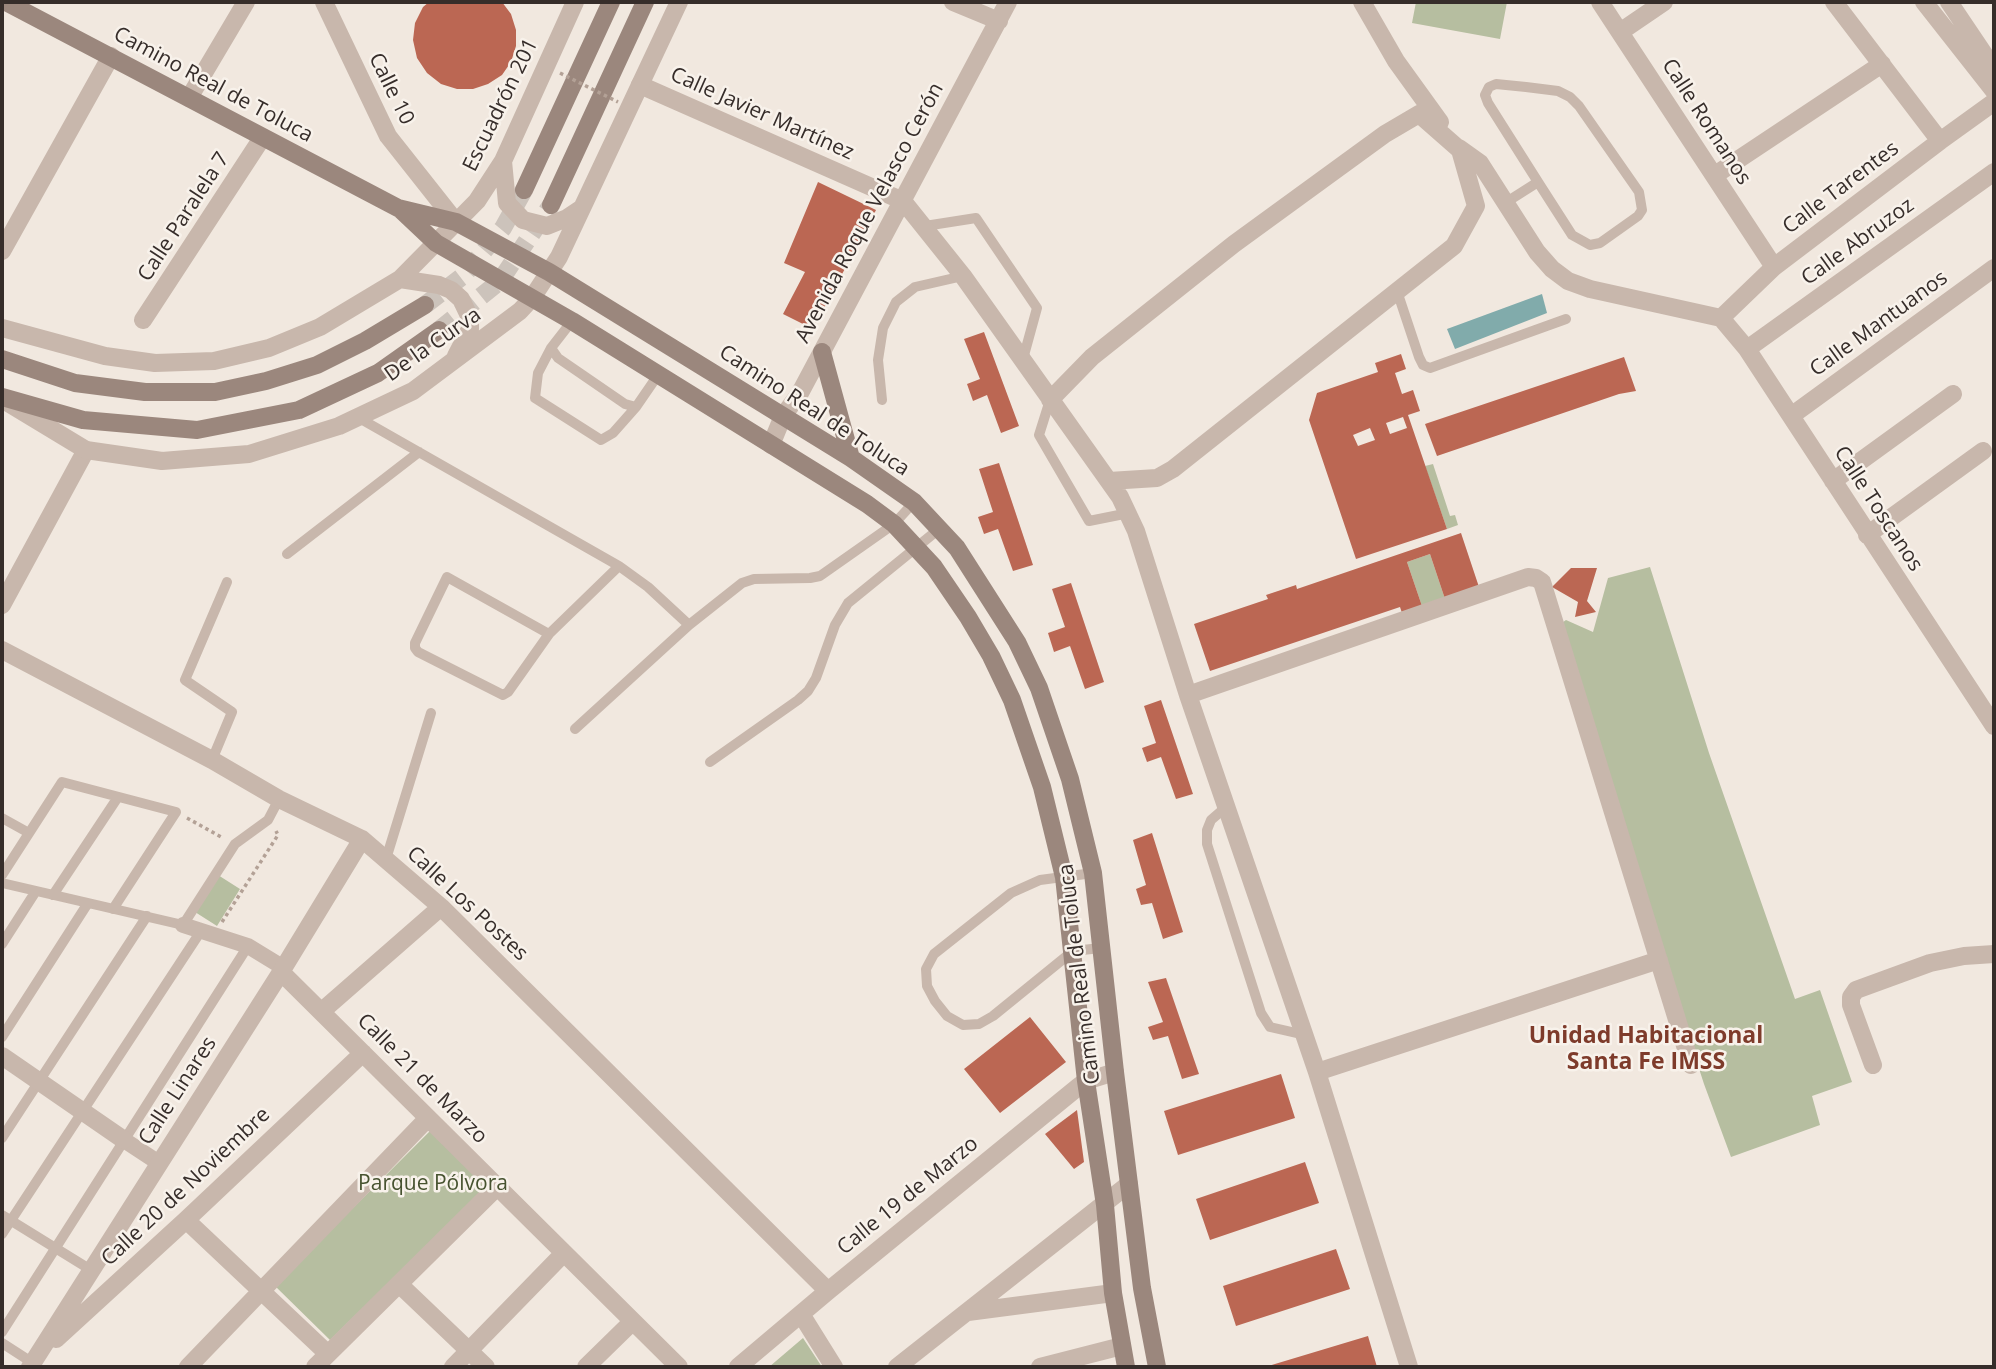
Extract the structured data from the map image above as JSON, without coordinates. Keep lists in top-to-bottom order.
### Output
{
  "streets": {
    "main road": ["Camino Real de Toluca"],
    "street": [
      "Calle 10",
      "Escuadrón 201",
      "Calle Javier Martínez",
      "Calle Romanos",
      "Calle Tarentes",
      "Avenida Roque Velasco Cerón",
      "Calle Paralela 7",
      "Calle Abruzoz",
      "Calle Mantuanos",
      "De la Curva",
      "Calle Toscanos",
      "Calle Los Postes",
      "Calle 21 de Marzo",
      "Calle Linares",
      "Calle 20 de Noviembre",
      "Calle 19 de Marzo"
    ]
  },
  "crossings": [
    ["Camino Real de Toluca", "Calle 10"],
    ["Camino Real de Toluca", "Escuadrón 201"],
    ["Camino Real de Toluca", "Avenida Roque Velasco Cerón"],
    ["Camino Real de Toluca", "Calle Paralela 7"],
    ["Camino Real de Toluca", "De la Curva"],
    ["Camino Real de Toluca", "Calle 19 de Marzo"],
    ["Calle 10", "Escuadrón 201"],
    ["Calle Javier Martínez", "Avenida Roque Velasco Cerón"],
    ["Calle Javier Martínez", "De la Curva"],
    ["Calle Romanos", "Calle Tarentes"],
    ["Calle Tarentes", "Calle Toscanos"],
    ["Calle Abruzoz", "Calle Toscanos"],
    ["Calle Mantuanos", "Calle Toscanos"],
    ["Calle Los Postes", "Calle Linares"],
    ["Calle Los Postes", "Calle 19 de Marzo"],
    ["Calle 21 de Marzo", "Calle Linares"],
    ["Calle 21 de Marzo", "Calle 20 de Noviembre"],
    ["Calle Linares", "Calle 20 de Noviembre"]
  ],
  "districts": ["Unidad Habitacional Santa Fe IMSS"],
  "parks": ["Parque Pólvora"]
}
